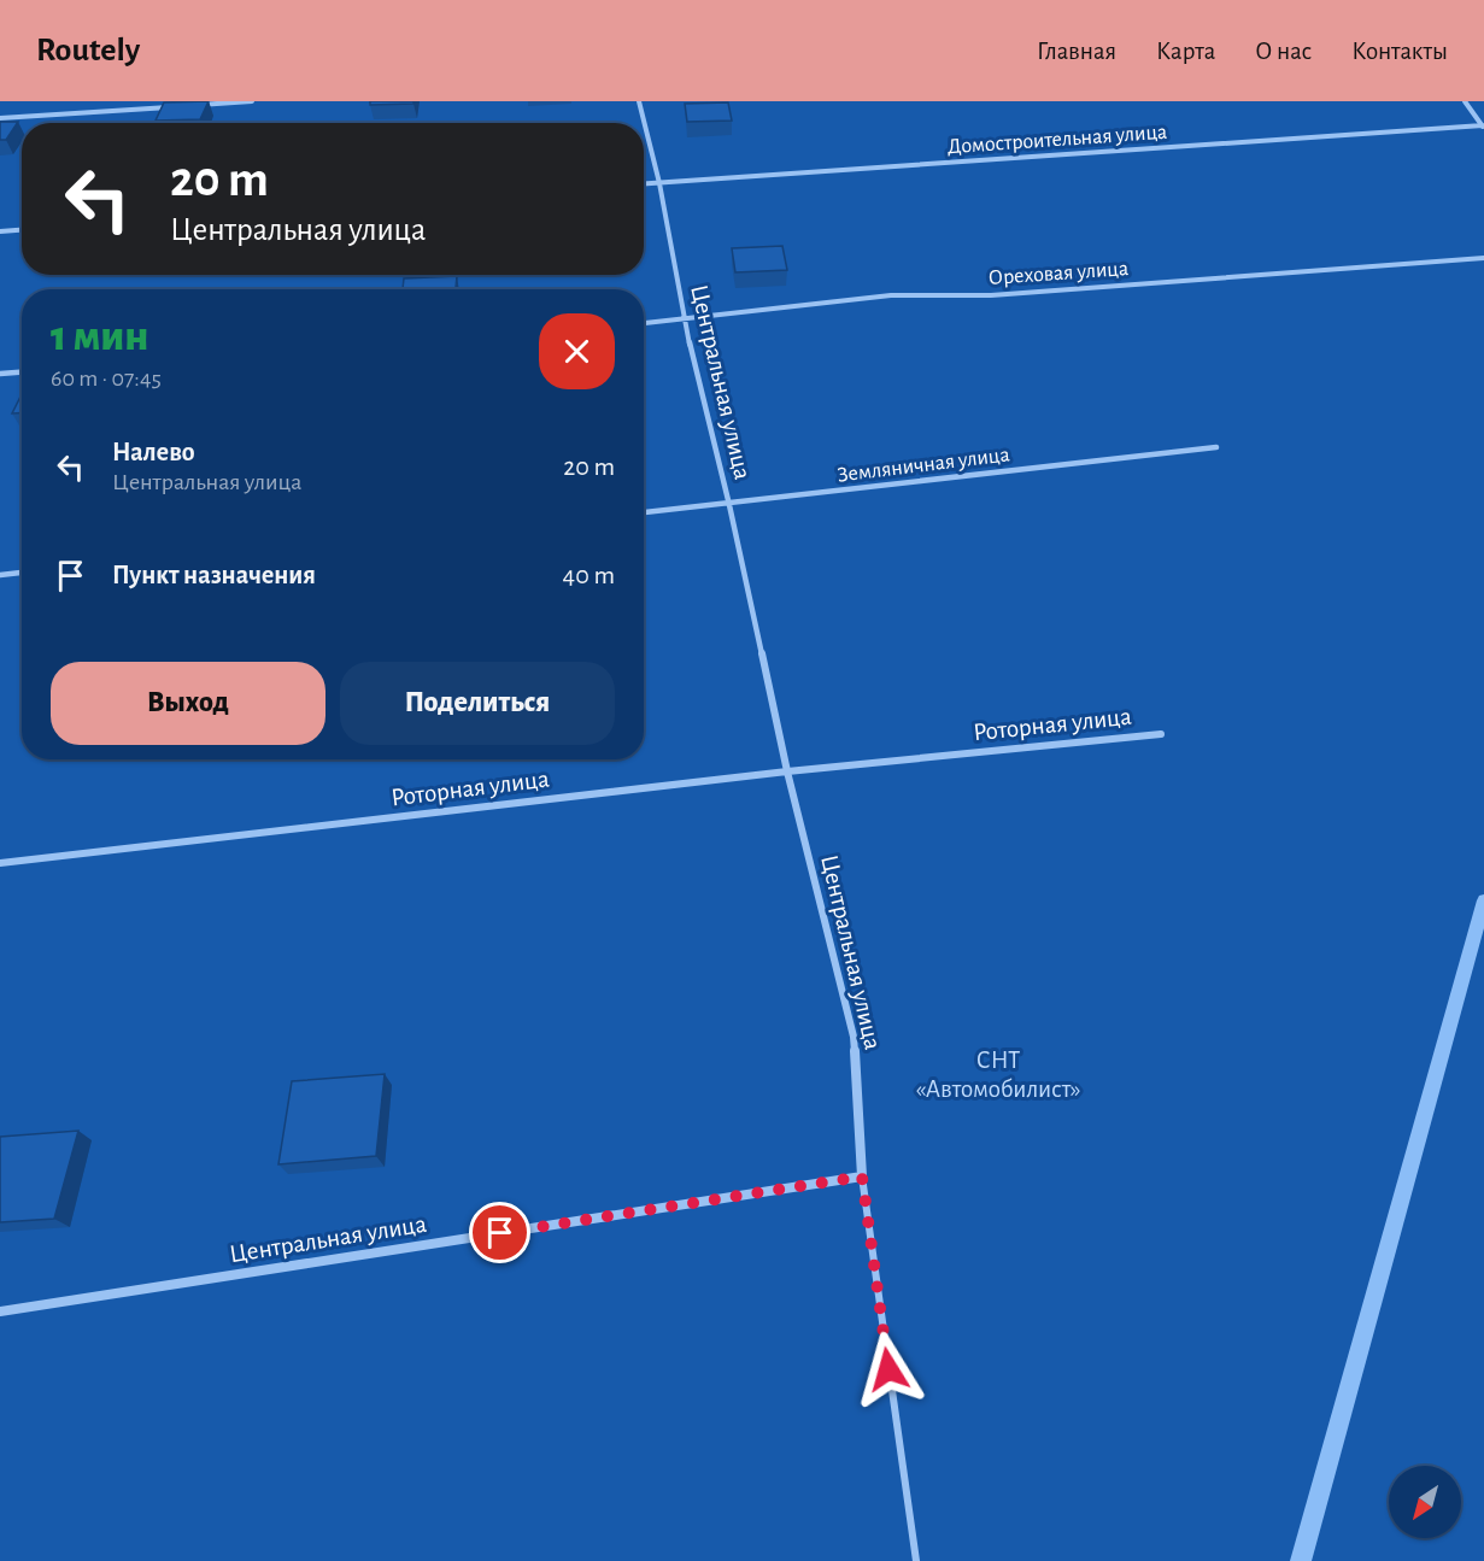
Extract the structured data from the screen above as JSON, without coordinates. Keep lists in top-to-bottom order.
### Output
{
  "streets": {
    "street": [
      "Домостроительная улица",
      "Ореховая улица",
      "Центральная улица",
      "Земляничная улица",
      "Роторная улица"
    ]
  },
  "crossings": [
    ["Домостроительная улица", "Центральная улица"],
    ["Ореховая улица", "Центральная улица"],
    ["Центральная улица", "Земляничная улица"],
    ["Центральная улица", "Роторная улица"]
  ],
  "parks": ["СНТ «Автомобилист»"],
  "north": "bottom left",
  "page": {
    "header": "Routely",
    "nav": [
      "Главная",
      "Карта",
      "О нас",
      "Контакты"
    ],
    "turn": ["20 m", "Центральная улица"],
    "heading": ["1 мин", "60 m · 07:45"],
    "list": [
      {
        "name": "Налево",
        "note": "Центральная улица",
        "value": "20 m"
      },
      {
        "name": "Пункт назначения",
        "value": "40 m"
      }
    ],
    "buttons": ["Выход", "Поделиться"]
  }
}
